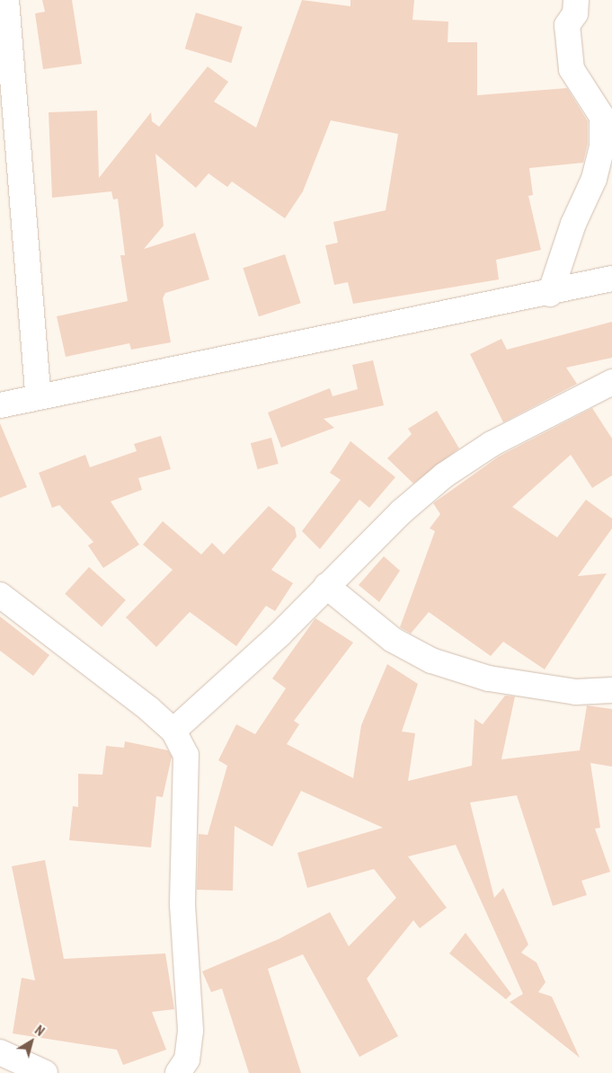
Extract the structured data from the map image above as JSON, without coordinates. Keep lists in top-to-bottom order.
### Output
{
  "north": "top right"
}
